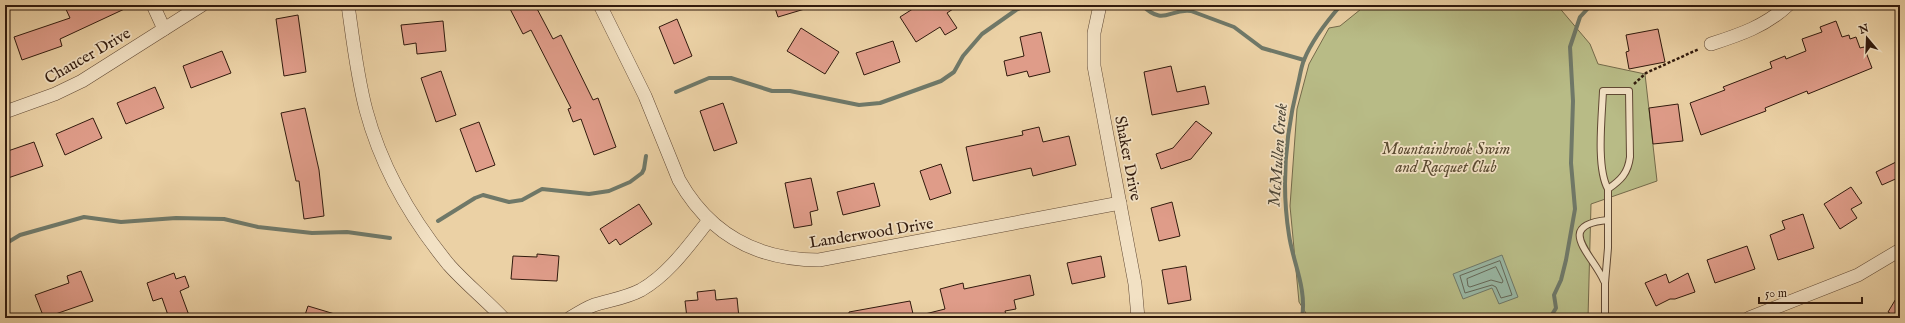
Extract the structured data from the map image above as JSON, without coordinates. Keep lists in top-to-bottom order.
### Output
{
  "streets": {
    "street": ["Chaucer Drive", "Shaker Drive", "Landerwood Drive"]
  },
  "crossings": [
    ["Shaker Drive", "Landerwood Drive"]
  ],
  "water": ["McMullen Creek"],
  "parks": ["Mountainbrook Swim and Racquet Club"],
  "scale_bar": "50 m",
  "north": "top"
}
